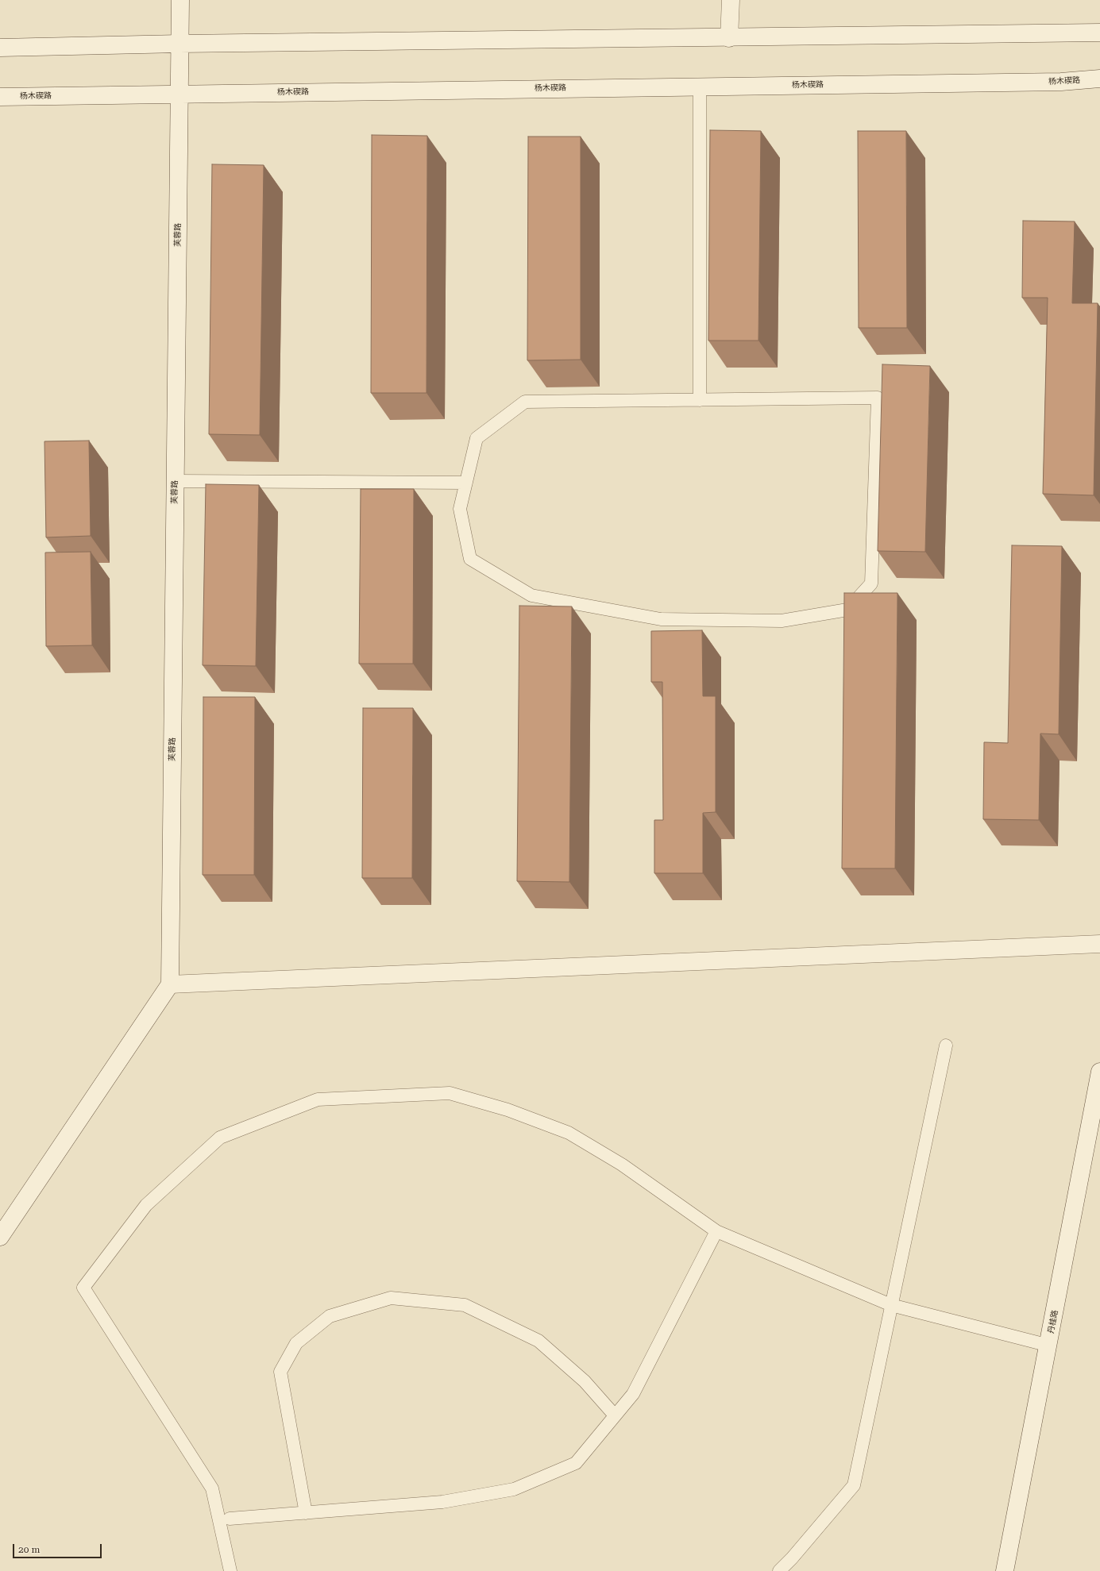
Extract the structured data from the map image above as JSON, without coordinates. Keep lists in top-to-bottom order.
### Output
{
  "streets": {
    "street": ["杨木碶路", "芙蓉路", "丹桂路"]
  },
  "crossings": [
    ["杨木碶路", "芙蓉路"]
  ],
  "scale_bar": "20 m"
}
